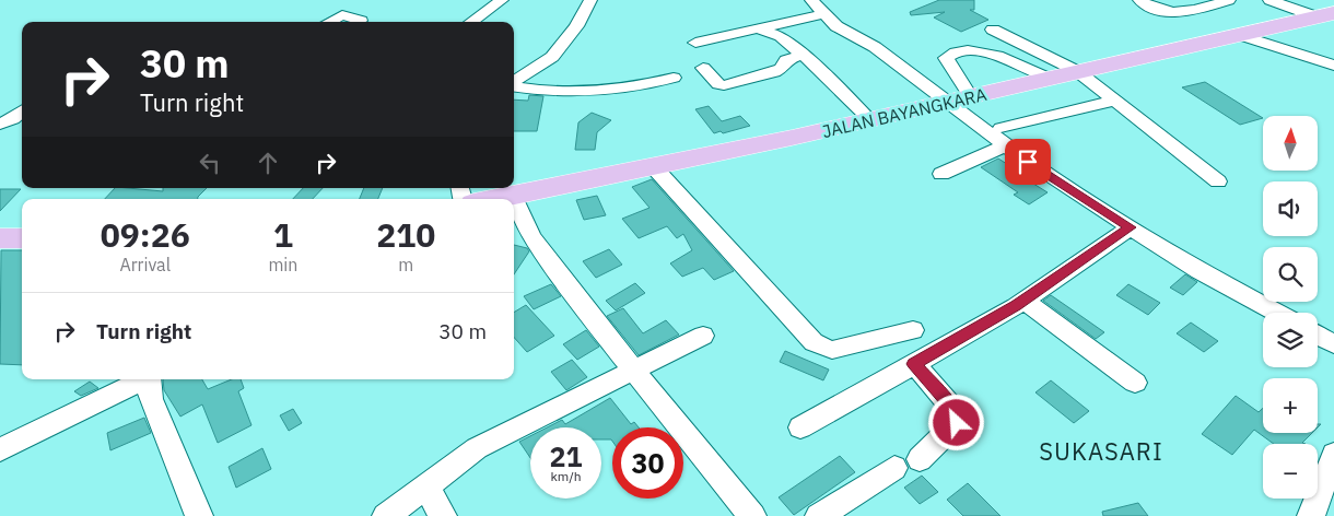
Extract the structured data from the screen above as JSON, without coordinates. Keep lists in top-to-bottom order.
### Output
{
  "streets": {
    "highway": ["JALAN BAYANGKARA"]
  },
  "districts": ["SUKASARI"],
  "north": "top",
  "page": {
    "turn": ["30 m", "Turn right"],
    "map_buttons": ["+", "−"],
    "eta": [
      "09:26",
      "Arrival",
      "1",
      "min",
      "210",
      "m"
    ],
    "list": [
      {
        "name": "Turn right",
        "value": "30 m"
      }
    ],
    "speed": "21 km/h",
    "limit": "30"
  }
}
